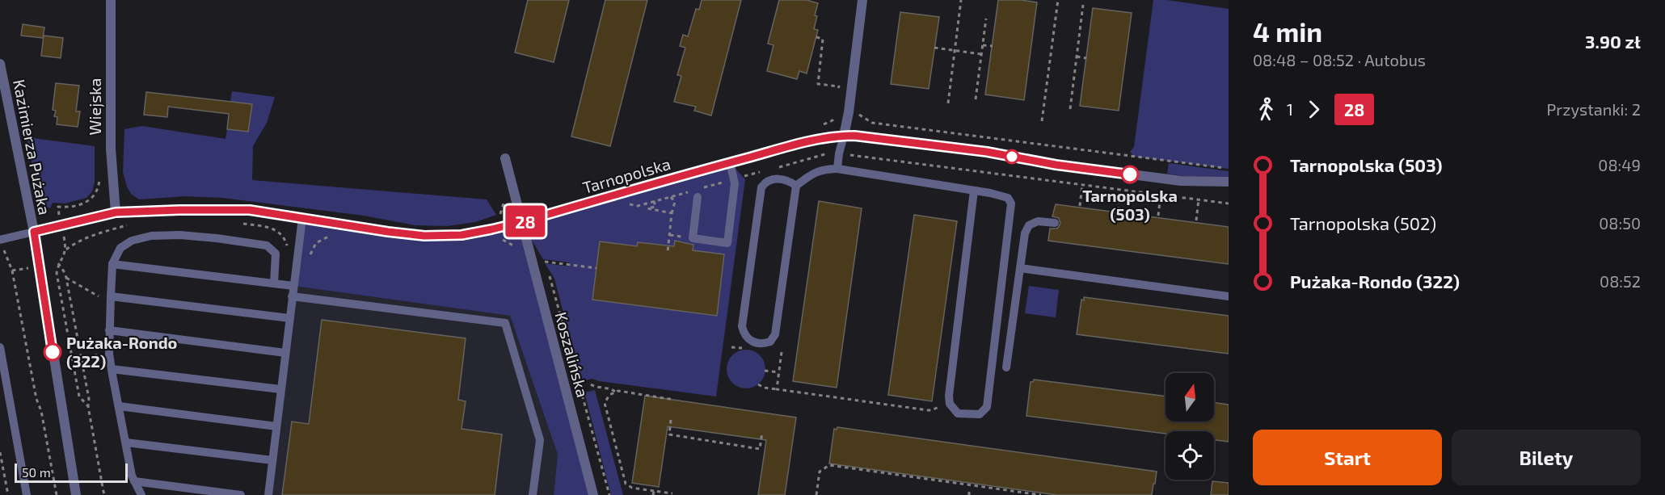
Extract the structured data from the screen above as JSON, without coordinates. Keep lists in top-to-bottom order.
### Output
{
  "streets": {
    "street": [
      "Wiejska",
      "Kazimierza Pużaka",
      "Tarnopolska",
      "Koszalińska"
    ]
  },
  "crossings": [
    ["Wiejska", "Tarnopolska"],
    ["Kazimierza Pużaka", "Tarnopolska"],
    ["Tarnopolska", "Koszalińska"]
  ],
  "places": ["Tarnopolska (503)", "Pużaka-Rondo (322)"],
  "lines": ["bus line 28"],
  "scale_bar": "50 m",
  "north": "top",
  "page": {
    "on_map": "28",
    "heading": ["4 min", "08:48 – 08:52 · Autobus", "3.90 zł"],
    "legs": ["1", "28", "Przystanki: 2"],
    "list": [
      {
        "name": "Tarnopolska (503)",
        "value": "08:49"
      },
      {
        "name": "Tarnopolska (502)",
        "value": "08:50"
      },
      {
        "name": "Pużaka-Rondo (322)",
        "value": "08:52"
      }
    ],
    "buttons": ["Start", "Bilety"],
    "scale": "50 m"
  }
}
